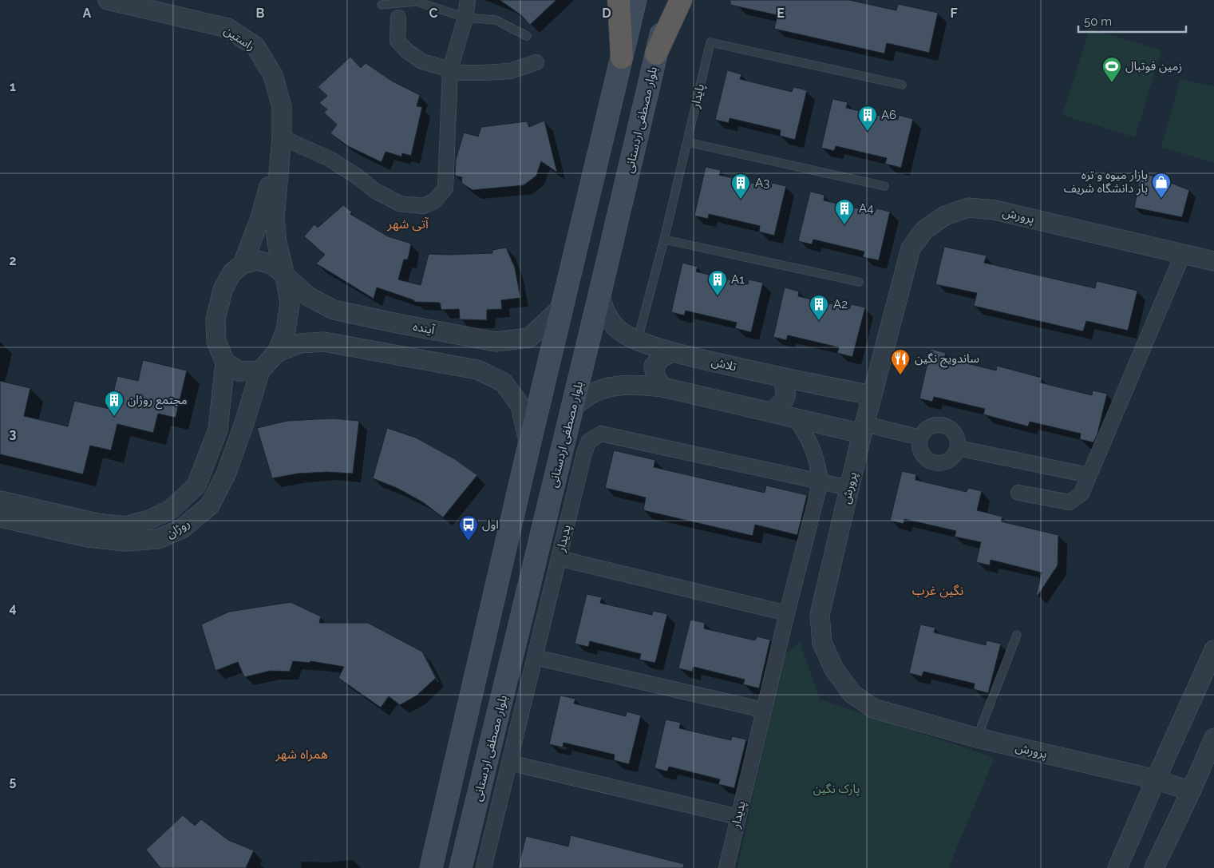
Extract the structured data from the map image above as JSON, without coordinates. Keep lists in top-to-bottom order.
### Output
{
  "streets": {
    "main road": ["بلوار مصطفی اردستانی"],
    "street": [
      "راستین",
      "پرورش",
      "آینده",
      "تلاش",
      "روژان",
      "پدیدار"
    ],
    "lane": ["پایدار"]
  },
  "crossings": [
    ["پایدار", "تلاش"],
    ["بلوار مصطفی اردستانی", "تلاش"],
    ["پرورش", "تلاش"],
    ["آینده", "روژان"]
  ],
  "districts": ["آتی شهر", "نگین غرب", "همراه شهر"],
  "parks": ["پارک نگین"],
  "places": {
    "sports": ["زمین فوتبال"],
    "building": [
      "A6",
      "A3",
      "A4",
      "A1",
      "A2",
      "مجتمع روژان"
    ],
    "shop": ["بازار میوه و تره بار دانشگاه شریف"],
    "restaurant": ["ساندویج نگین"],
    "bus stop": ["اول"]
  },
  "scale_bar": "50 m",
  "grid": {
    "columns": [
      "A",
      "B",
      "C",
      "D",
      "E",
      "F"
    ],
    "rows": [
      "1",
      "2",
      "3",
      "4",
      "5"
    ]
  }
}
